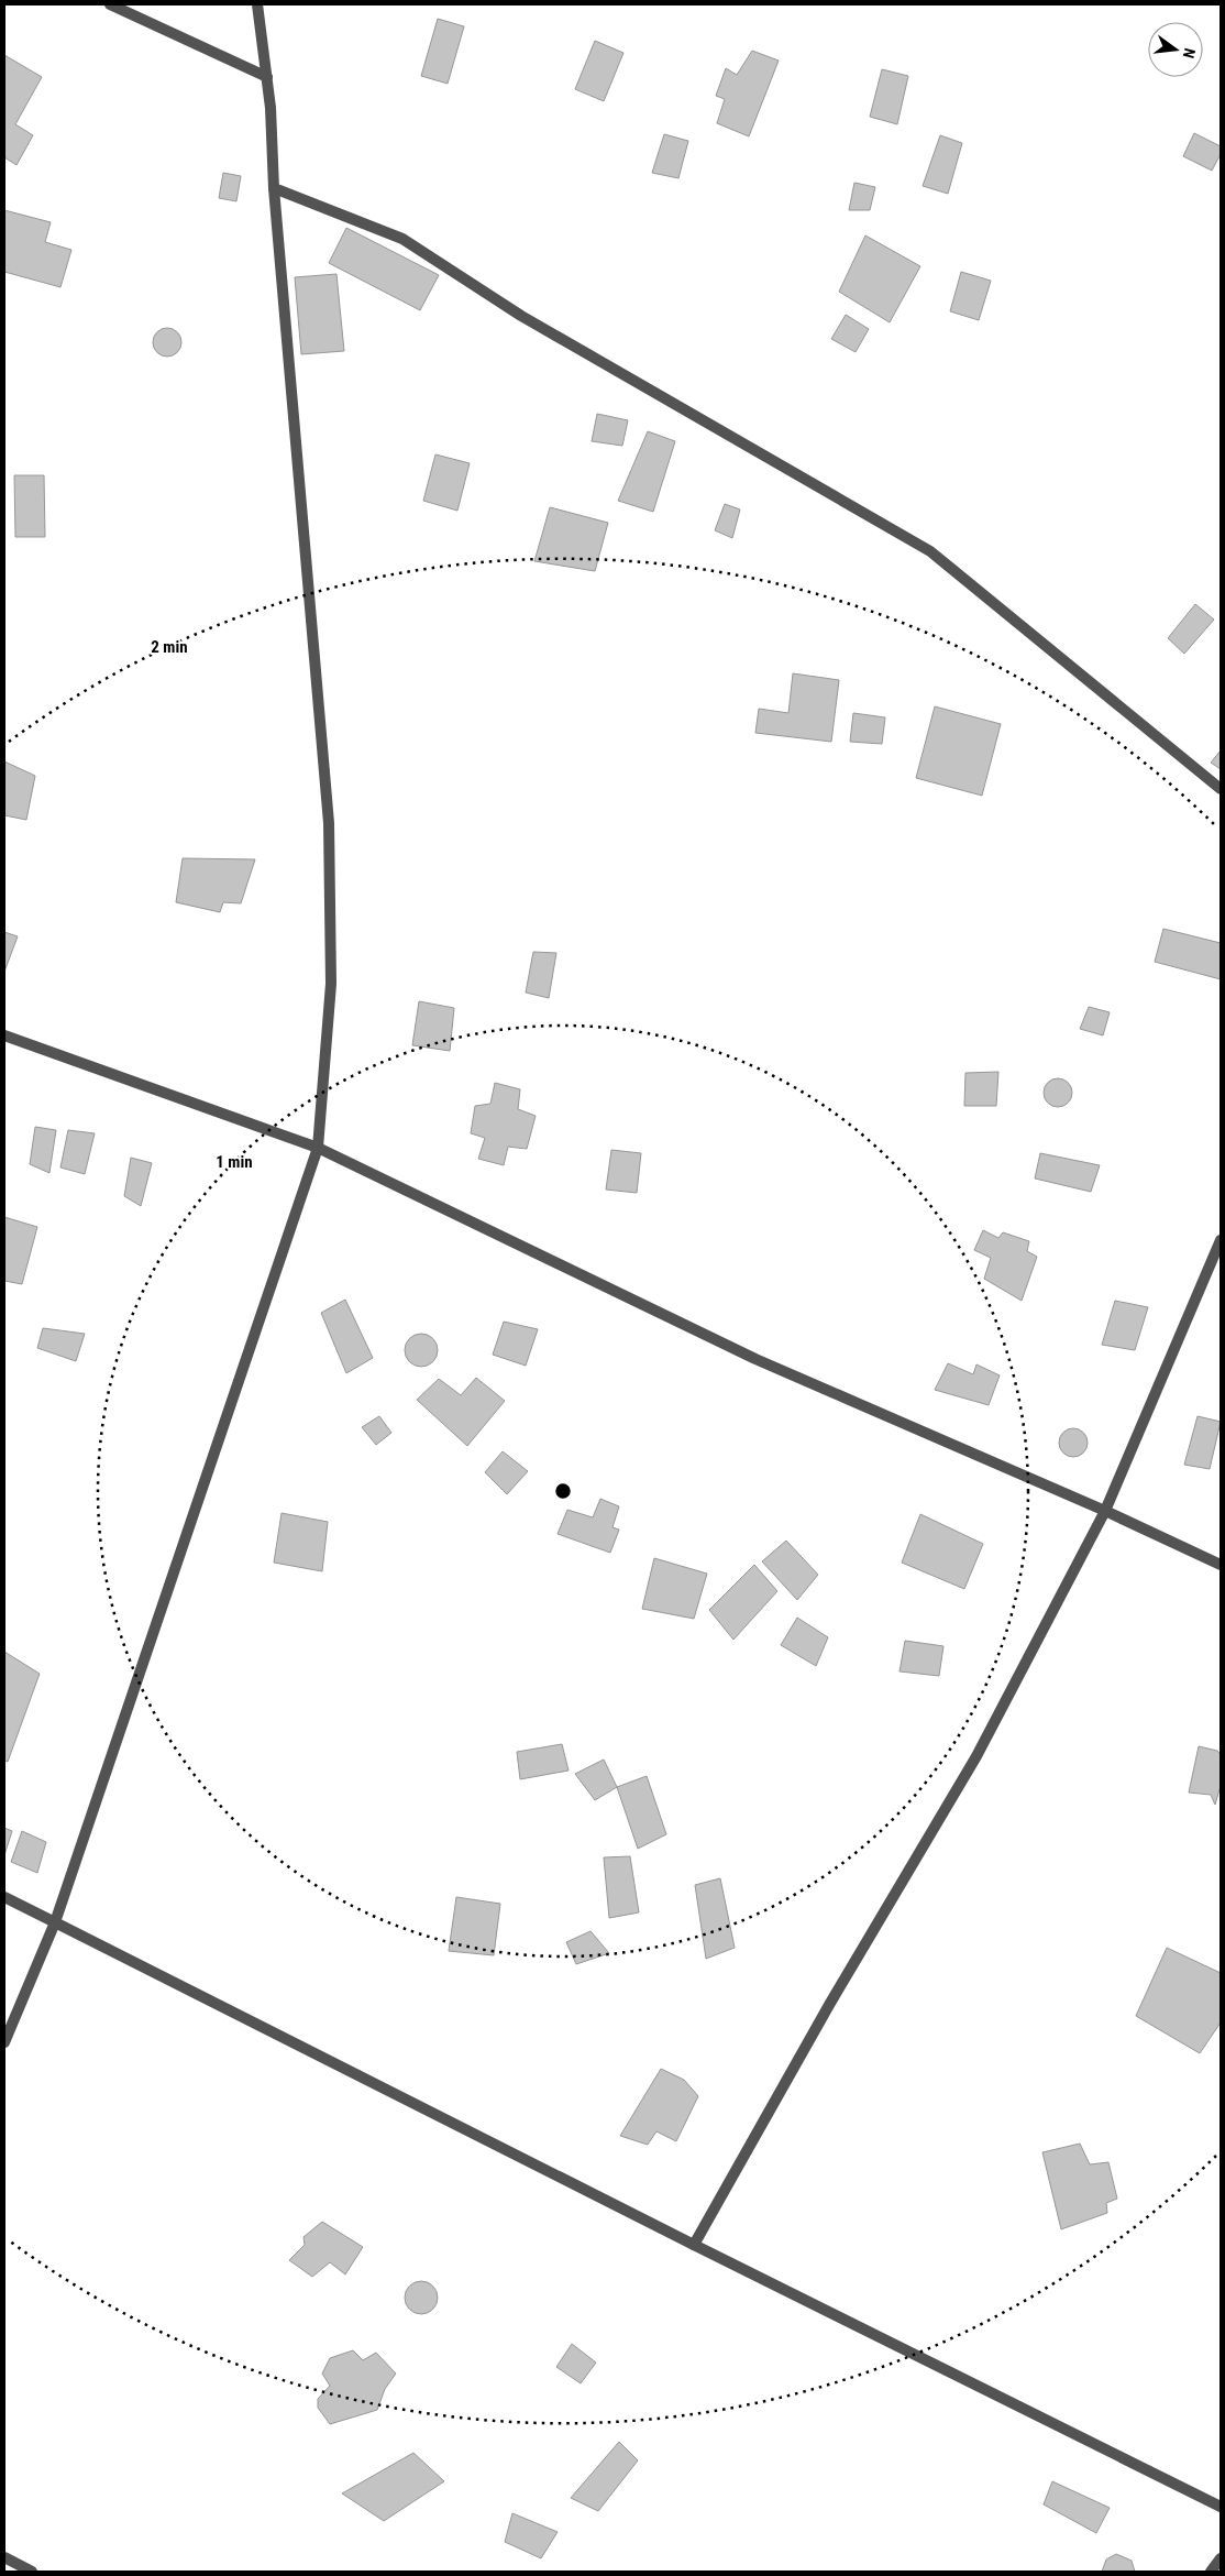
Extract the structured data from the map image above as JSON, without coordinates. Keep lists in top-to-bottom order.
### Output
{
  "north": "right",
  "rings": ["2 min", "1 min"]
}
